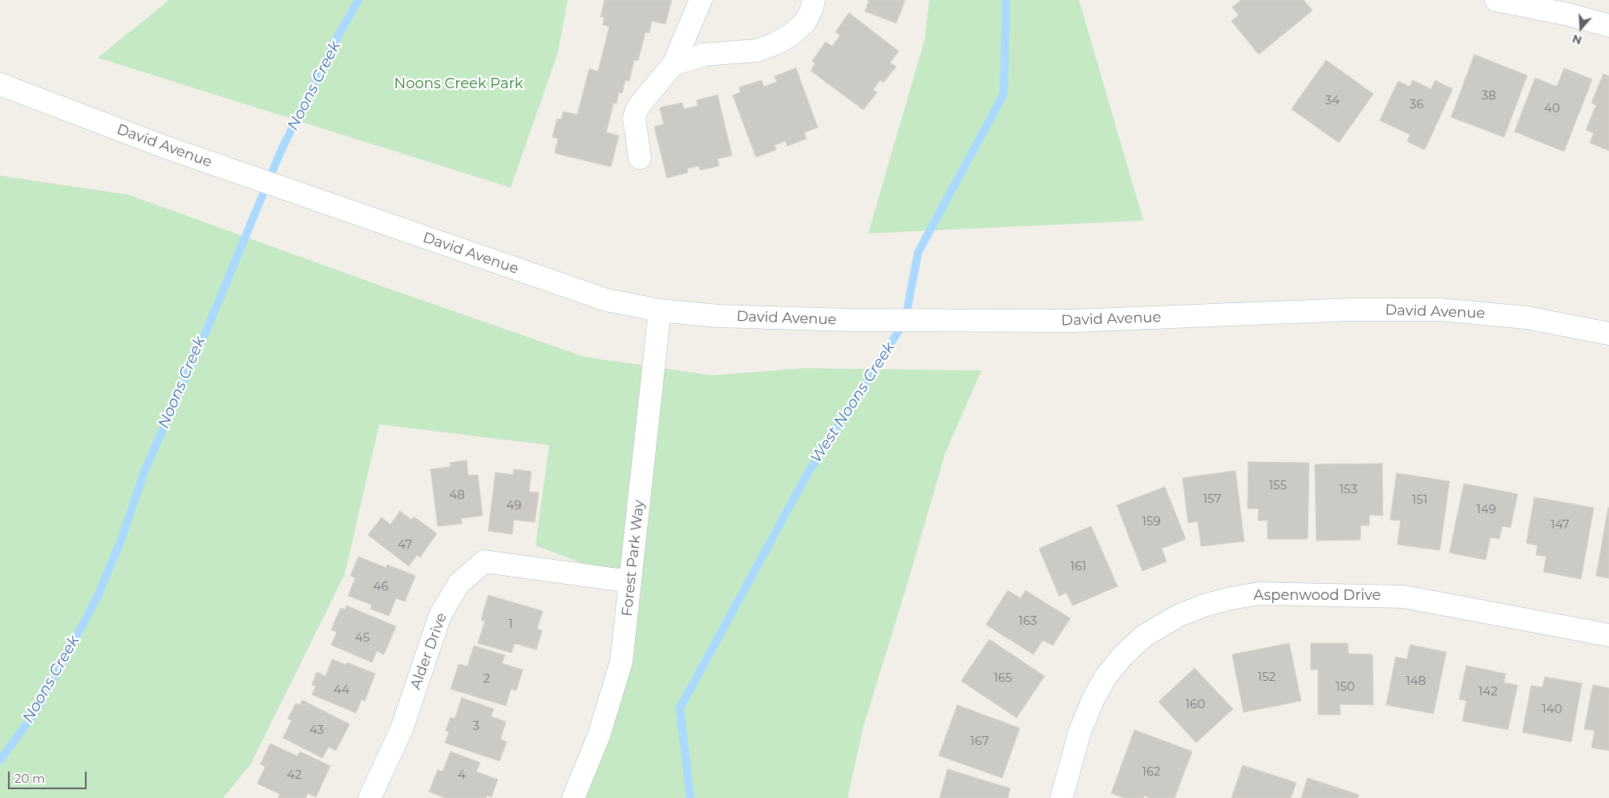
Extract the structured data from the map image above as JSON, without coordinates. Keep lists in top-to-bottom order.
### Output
{
  "streets": {
    "street": [
      "David Avenue",
      "Forest Park Way",
      "Aspenwood Drive",
      "Alder Drive"
    ]
  },
  "crossings": [
    ["David Avenue", "Forest Park Way"],
    ["Forest Park Way", "Alder Drive"]
  ],
  "water": ["Noons Creek", "West Noons Creek"],
  "parks": ["Noons Creek Park"],
  "house_numbers": [
    "38",
    "34",
    "36",
    "40",
    "155",
    "153",
    "48",
    "157",
    "151",
    "49",
    "149",
    "159",
    "147",
    "47",
    "161",
    "46",
    "163",
    "1",
    "45",
    "152",
    "165",
    "2",
    "148",
    "150",
    "44",
    "142",
    "160",
    "140",
    "3",
    "43",
    "167",
    "162",
    "42",
    "4"
  ],
  "scale_bar": "20 m",
  "north": "bottom"
}
